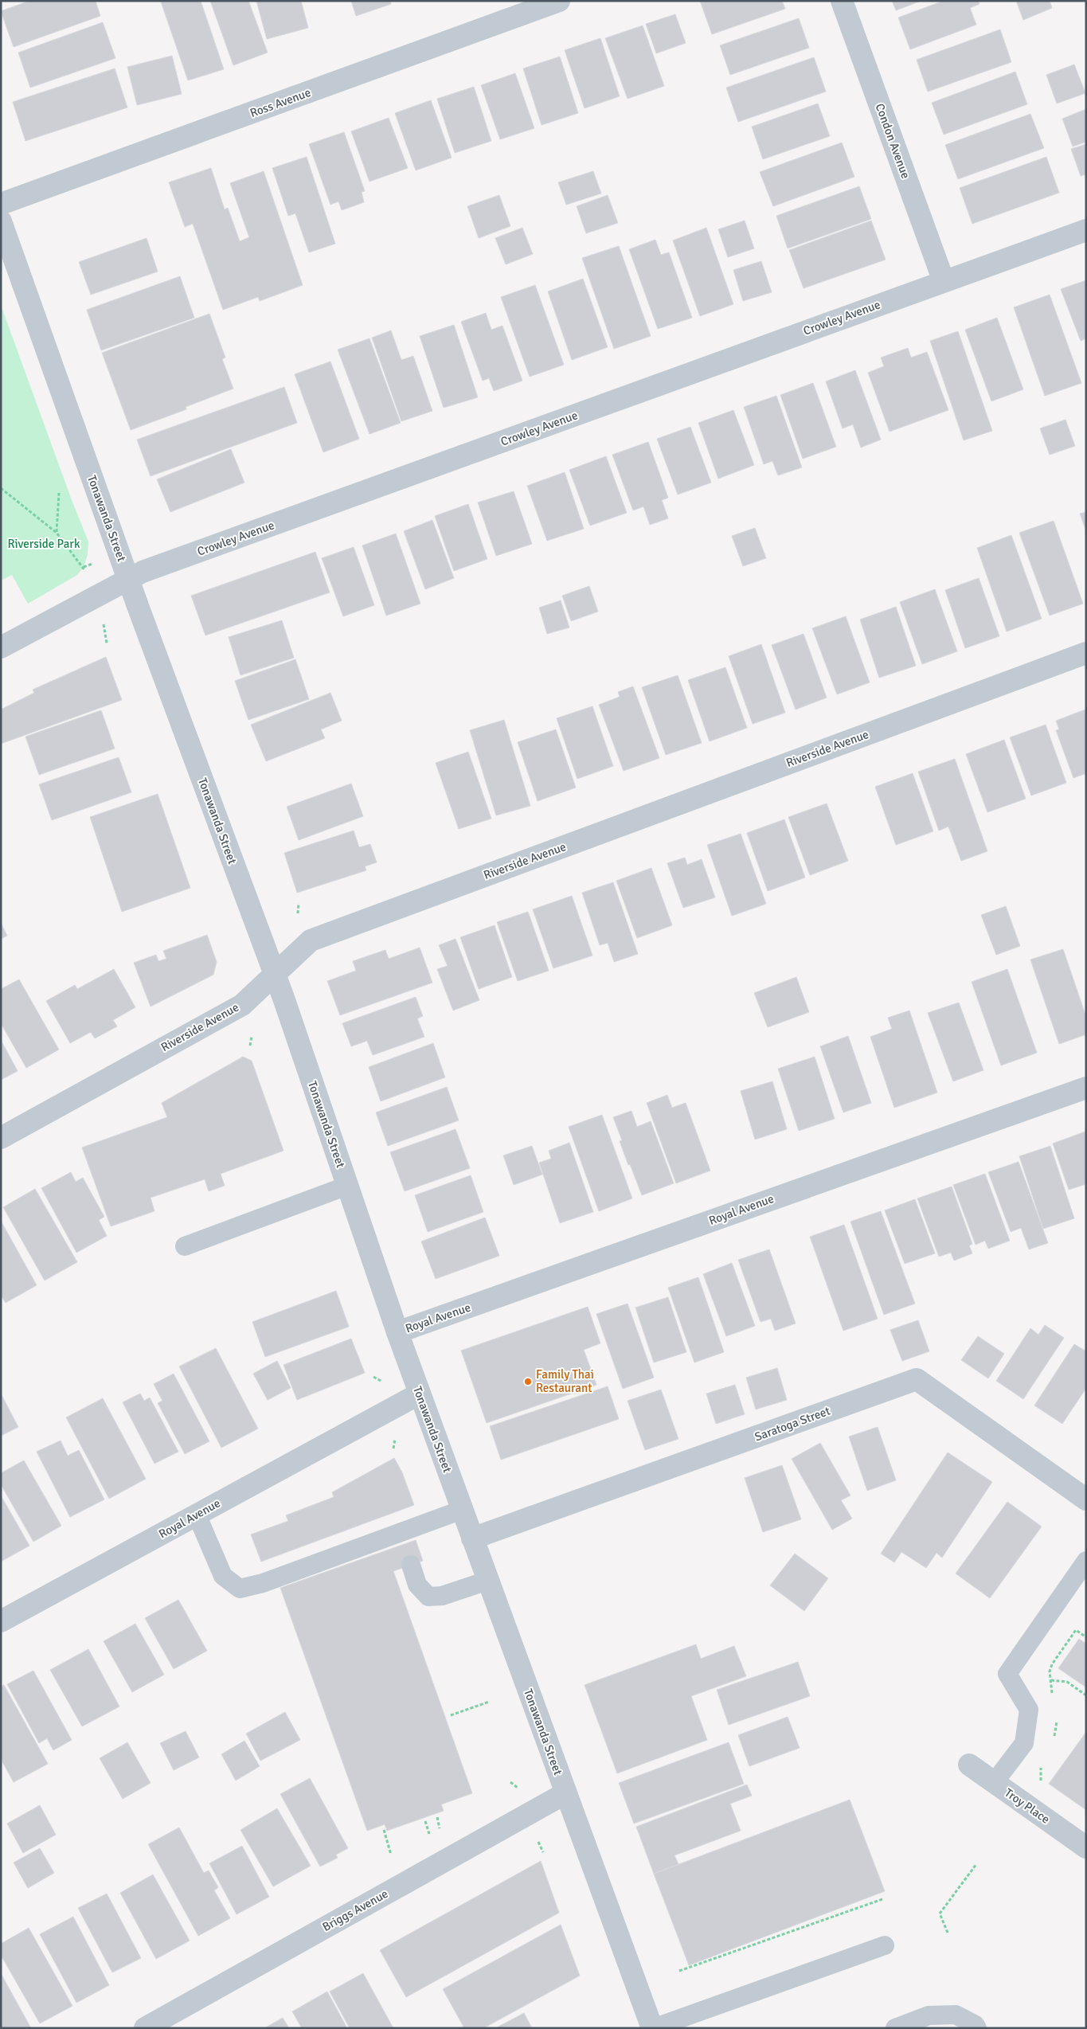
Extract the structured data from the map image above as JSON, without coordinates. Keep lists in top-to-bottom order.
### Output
{
  "streets": {
    "street": [
      "Ross Avenue",
      "Condon Avenue",
      "Crowley Avenue",
      "Tonawanda Street",
      "Riverside Avenue",
      "Royal Avenue",
      "Saratoga Street",
      "Troy Place",
      "Briggs Avenue"
    ]
  },
  "crossings": [
    ["Condon Avenue", "Crowley Avenue"],
    ["Crowley Avenue", "Tonawanda Street"],
    ["Tonawanda Street", "Riverside Avenue"],
    ["Tonawanda Street", "Royal Avenue"],
    ["Tonawanda Street", "Saratoga Street"],
    ["Tonawanda Street", "Briggs Avenue"]
  ],
  "parks": ["Riverside Park"],
  "places": ["Family Thai Restaurant"]
}
